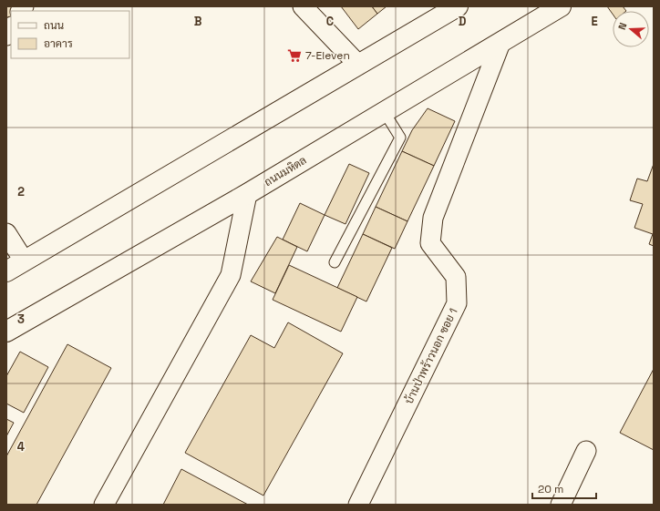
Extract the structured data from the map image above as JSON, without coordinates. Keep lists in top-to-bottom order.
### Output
{
  "streets": {
    "main road": ["ถนนมหิดล"],
    "street": ["บ้านป่าพร้าวนอก ซอย 1"]
  },
  "crossings": [
    ["ถนนมหิดล", "บ้านป่าพร้าวนอก ซอย 1"]
  ],
  "places": {
    "supermarket": ["7-Eleven"]
  },
  "legend": ["ถนน", "อาคาร"],
  "scale_bar": "20 m",
  "north": "left",
  "grid": {
    "columns": [
      "B",
      "C",
      "D",
      "E"
    ],
    "rows": ["2", "3", "4"]
  }
}
